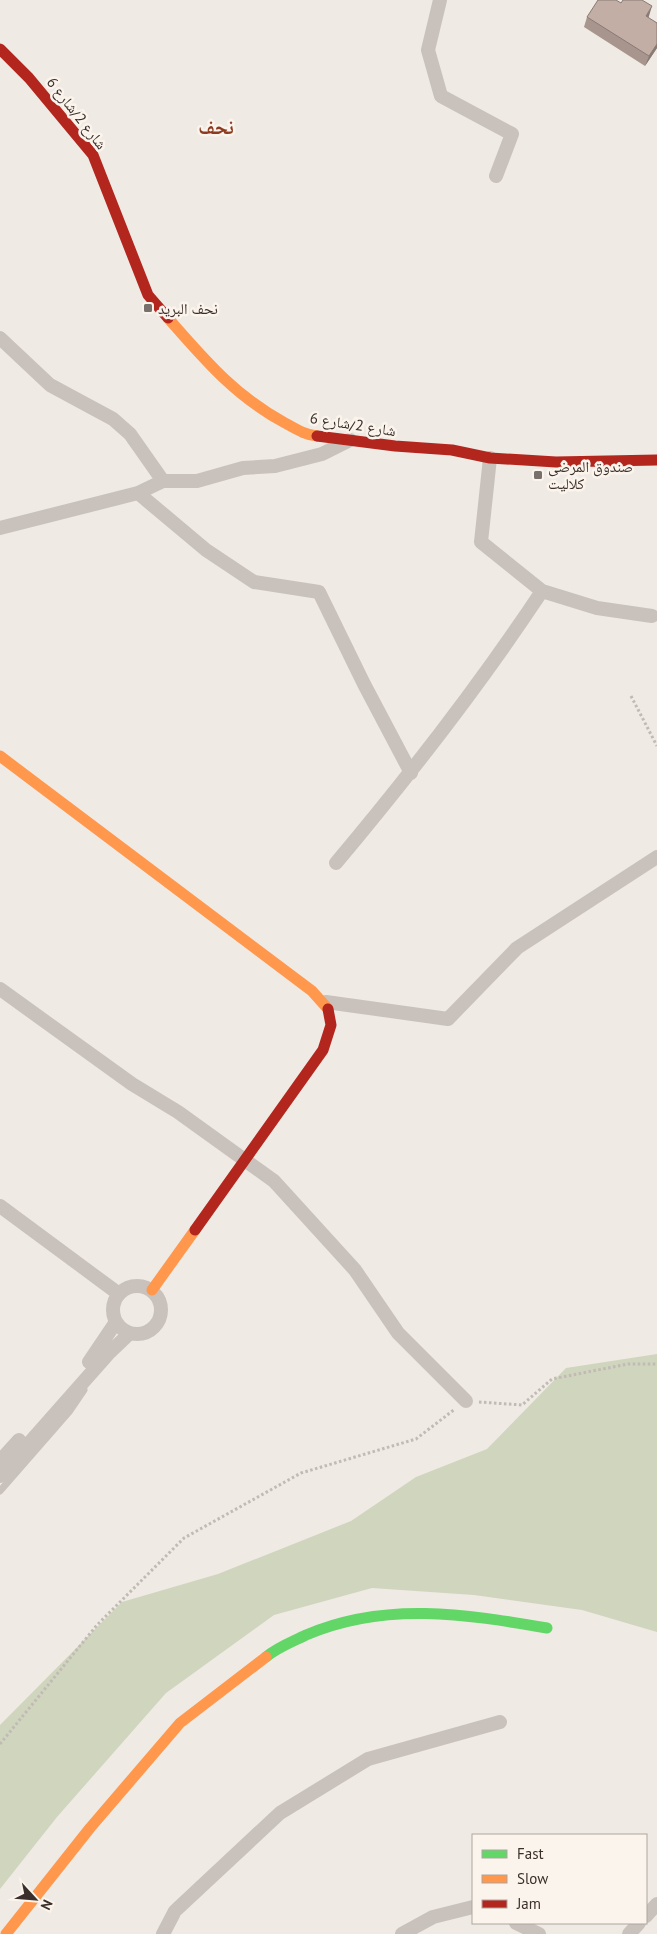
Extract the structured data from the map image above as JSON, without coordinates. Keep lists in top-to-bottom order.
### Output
{
  "streets": {
    "street": ["شارع 2/شارع 6"]
  },
  "districts": ["نحف"],
  "places": {
    "transit": ["نحف البريد", "صندوق المرضى كلاليت"]
  },
  "legend": ["Fast", "Slow", "Jam"],
  "north": "bottom right"
}
